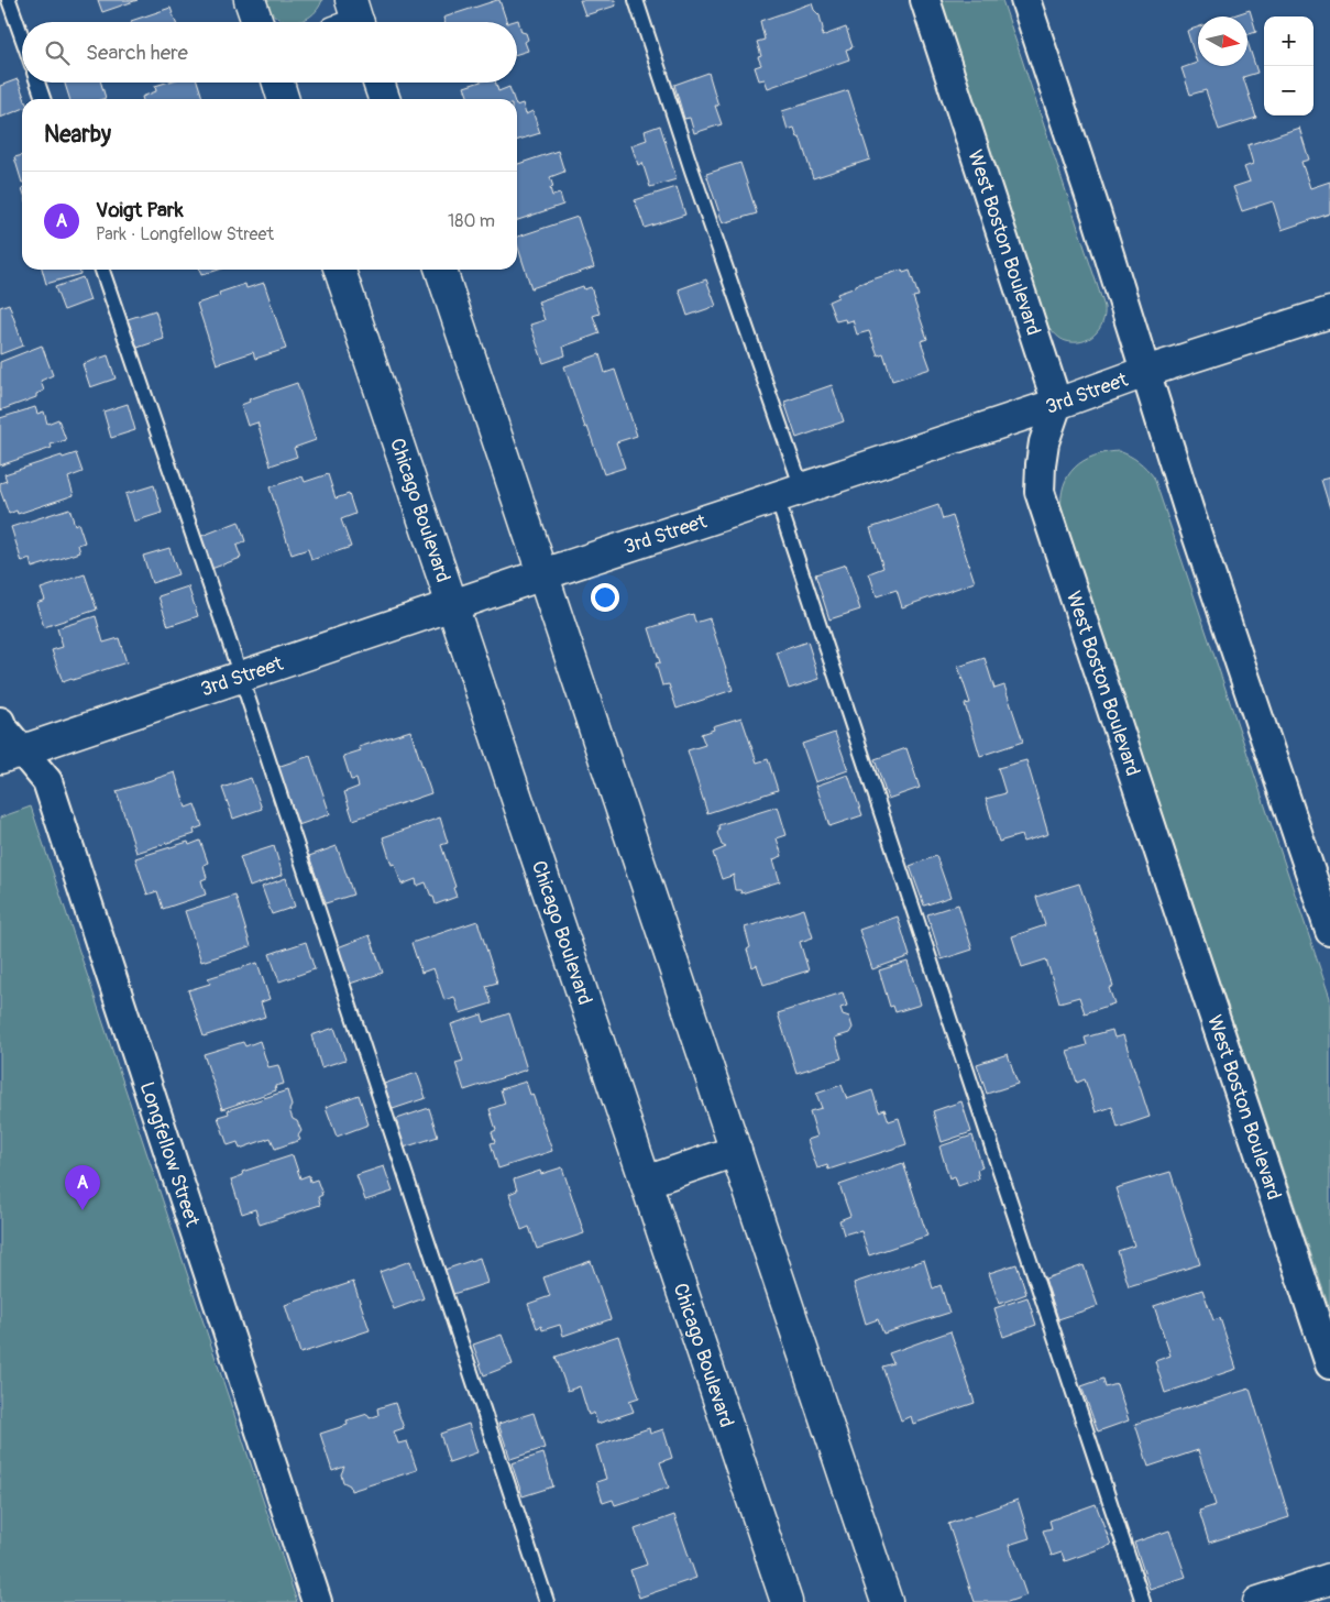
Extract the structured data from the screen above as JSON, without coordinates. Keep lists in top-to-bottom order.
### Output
{
  "streets": {
    "street": [
      "West Boston Boulevard",
      "3rd Street",
      "Chicago Boulevard",
      "Longfellow Street"
    ]
  },
  "crossings": [
    ["West Boston Boulevard", "3rd Street"],
    ["3rd Street", "Chicago Boulevard"],
    ["3rd Street", "Longfellow Street"]
  ],
  "north": "right",
  "page": {
    "map_buttons": ["+", "−"],
    "search": "Search here",
    "heading": "Nearby",
    "list": [
      {
        "mark": "A",
        "name": "Voigt Park",
        "note": "Park · Longfellow Street",
        "value": "180 m"
      }
    ],
    "pins": "A"
  }
}
